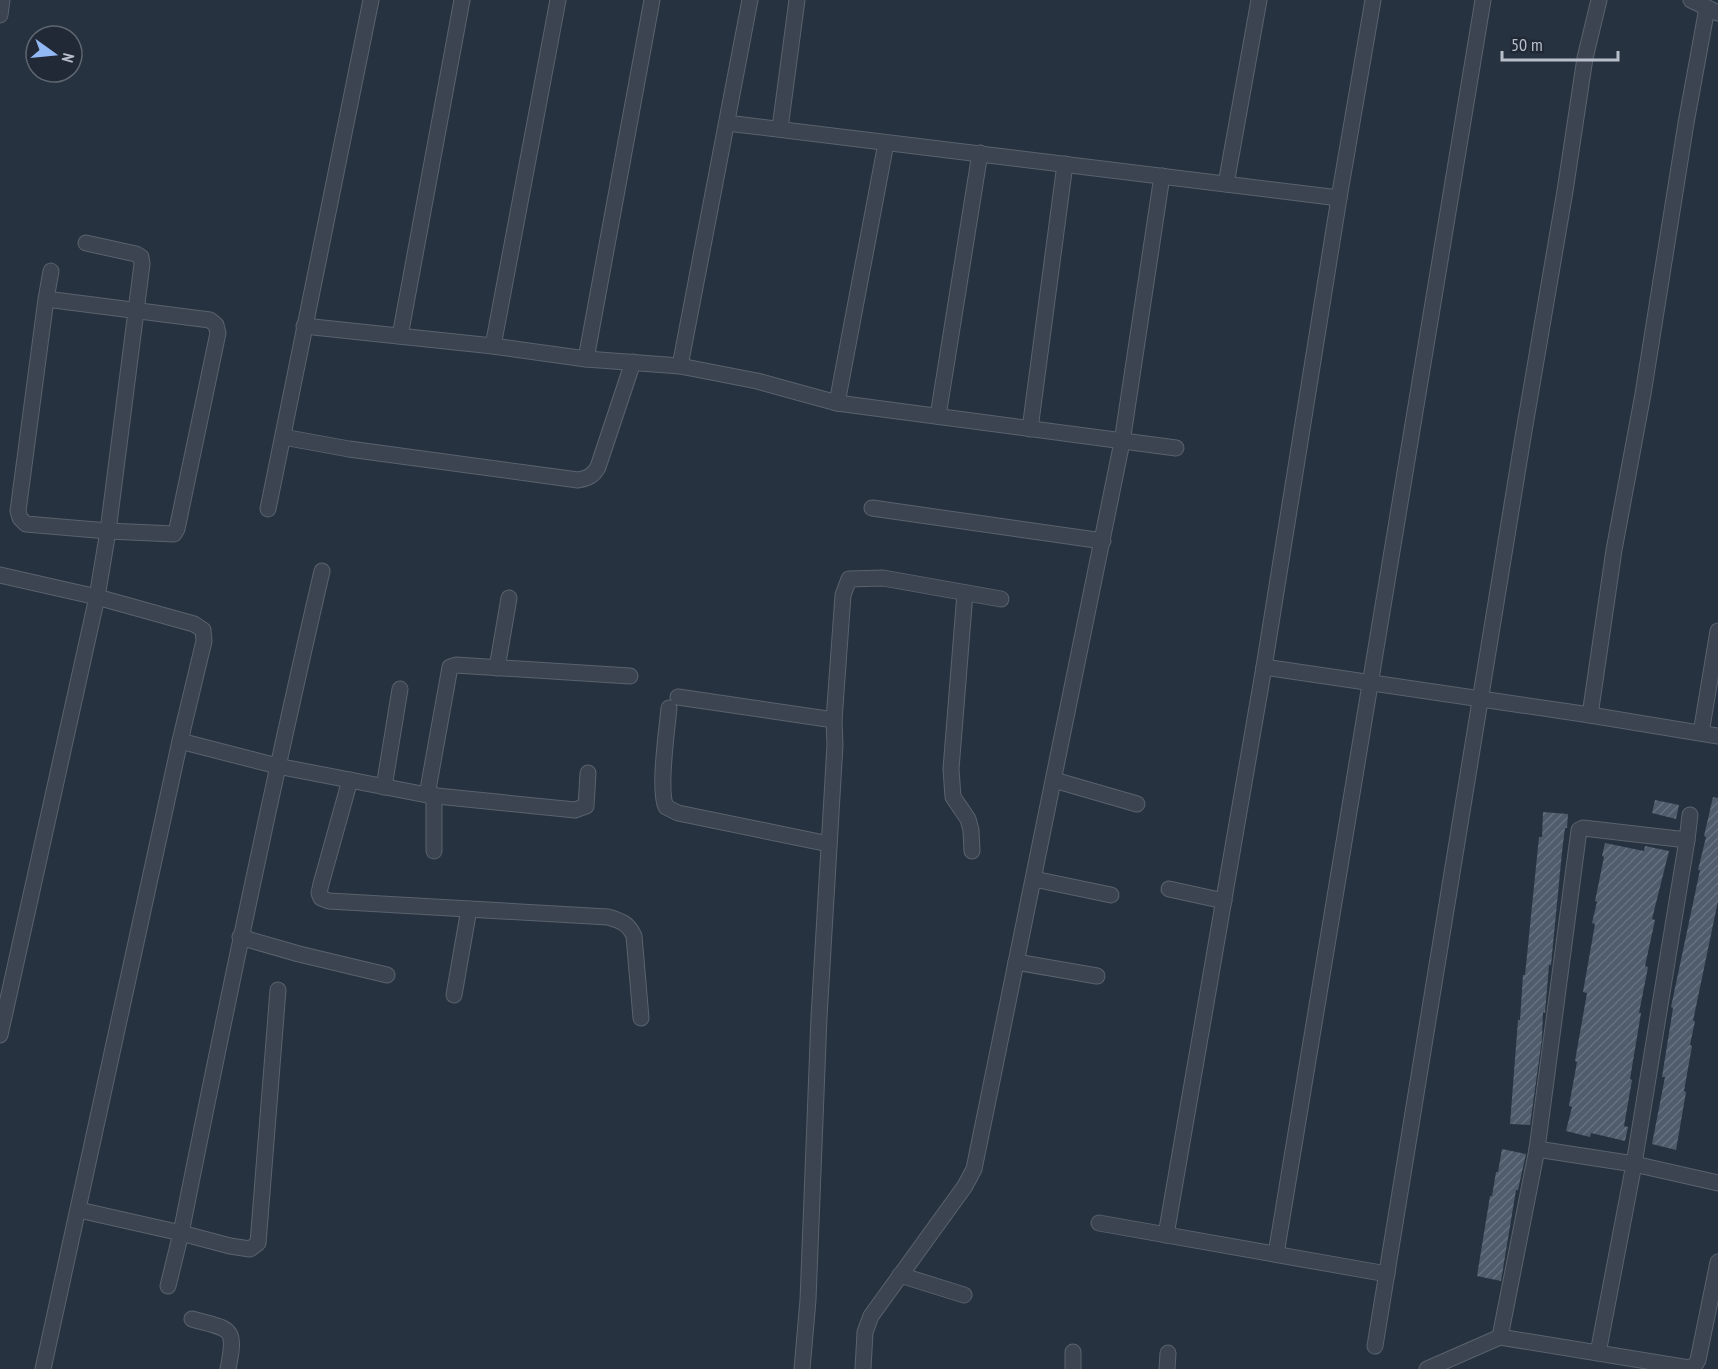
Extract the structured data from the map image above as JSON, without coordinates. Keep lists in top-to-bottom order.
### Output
{
  "scale_bar": "50 m",
  "north": "right"
}
